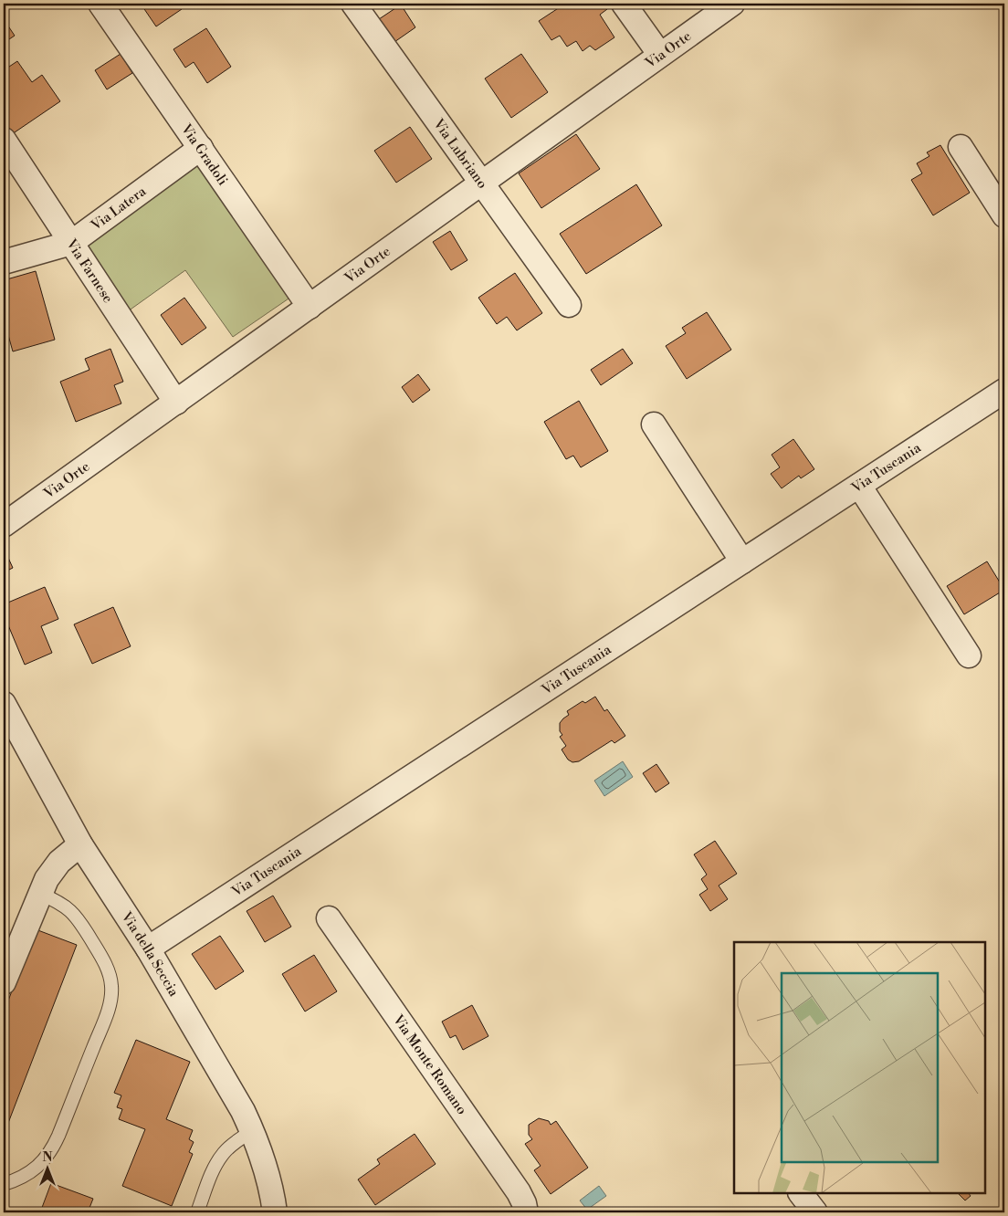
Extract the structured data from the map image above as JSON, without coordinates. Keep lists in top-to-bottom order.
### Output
{
  "streets": {
    "street": [
      "Via Orte",
      "Via Gradoli",
      "Via Lubriano",
      "Via Latera",
      "Via Farnese",
      "Via Tuscania",
      "Via della Seccia",
      "Via Monte Romano"
    ]
  },
  "crossings": [
    ["Via Orte", "Via Gradoli"],
    ["Via Orte", "Via Lubriano"],
    ["Via Orte", "Via Farnese"],
    ["Via Gradoli", "Via Latera"],
    ["Via Latera", "Via Farnese"],
    ["Via Tuscania", "Via della Seccia"]
  ],
  "north": "top"
}
